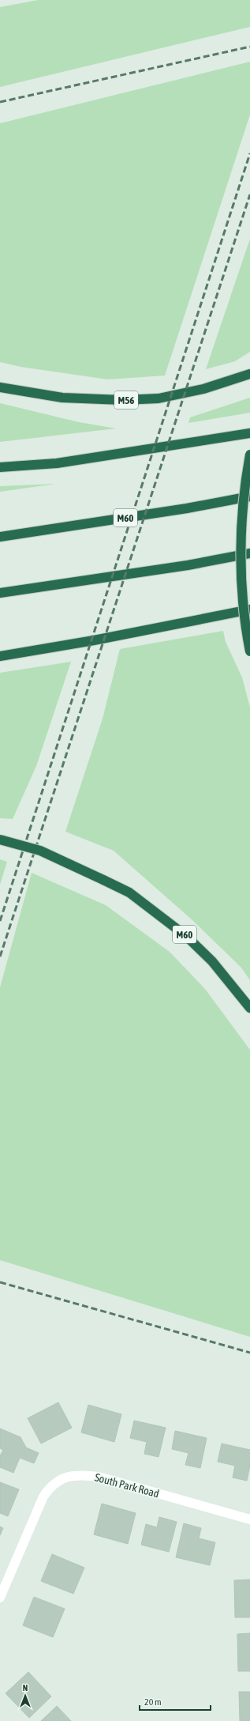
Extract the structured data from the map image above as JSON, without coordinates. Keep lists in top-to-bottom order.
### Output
{
  "streets": {
    "highway": ["M56", "M60"],
    "street": ["South Park Road"]
  },
  "scale_bar": "20 m",
  "north": "top"
}
